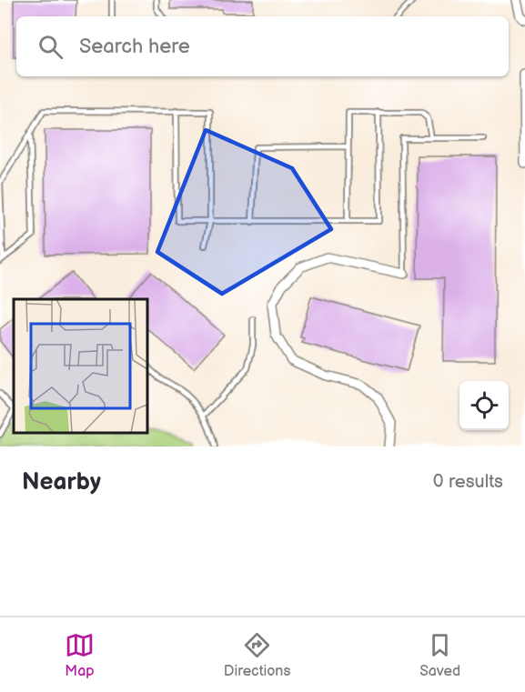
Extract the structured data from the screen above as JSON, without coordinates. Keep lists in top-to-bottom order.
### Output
{
  "page": {
    "search": "Search here",
    "heading": ["Nearby", "0 results"],
    "nav": ["Map", "Directions", "Saved"]
  }
}
